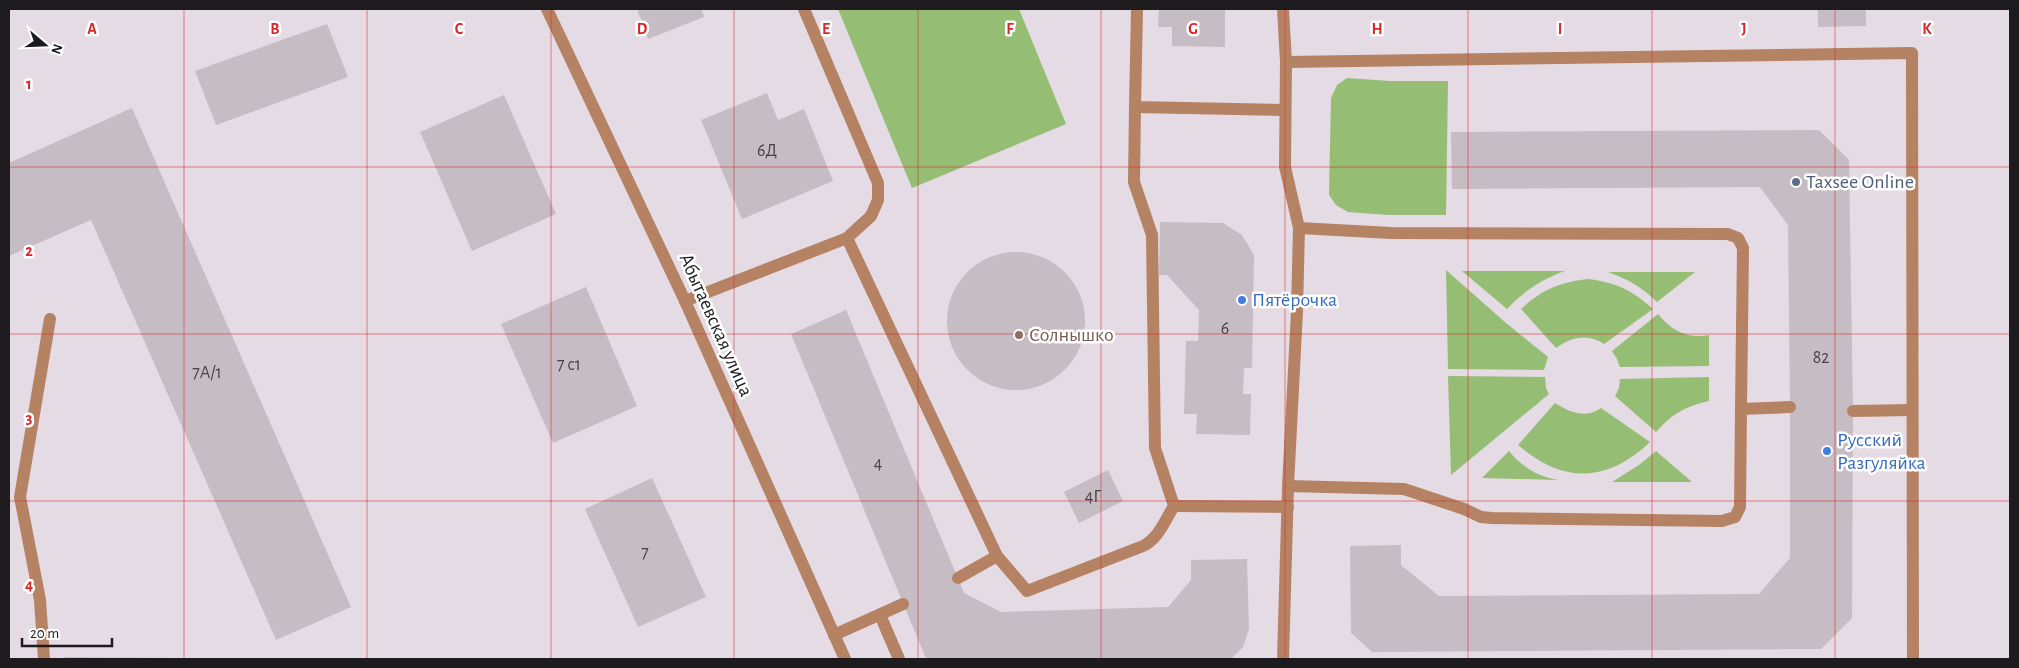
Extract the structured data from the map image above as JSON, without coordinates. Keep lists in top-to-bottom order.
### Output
{
  "streets": {
    "street": ["Абытаевская улица"]
  },
  "places": [
    "Taxsee Online",
    "Пятёрочка",
    "Солнышко",
    "Русский Разгуляйка"
  ],
  "house_numbers": [
    "6Д",
    "6",
    "82",
    "7 с1",
    "7А/1",
    "4",
    "4Г",
    "7"
  ],
  "scale_bar": "20 m",
  "north": "right",
  "grid": {
    "columns": [
      "A",
      "B",
      "C",
      "D",
      "E",
      "F",
      "G",
      "H",
      "I",
      "J",
      "K"
    ],
    "rows": [
      "1",
      "2",
      "3",
      "4"
    ]
  }
}
